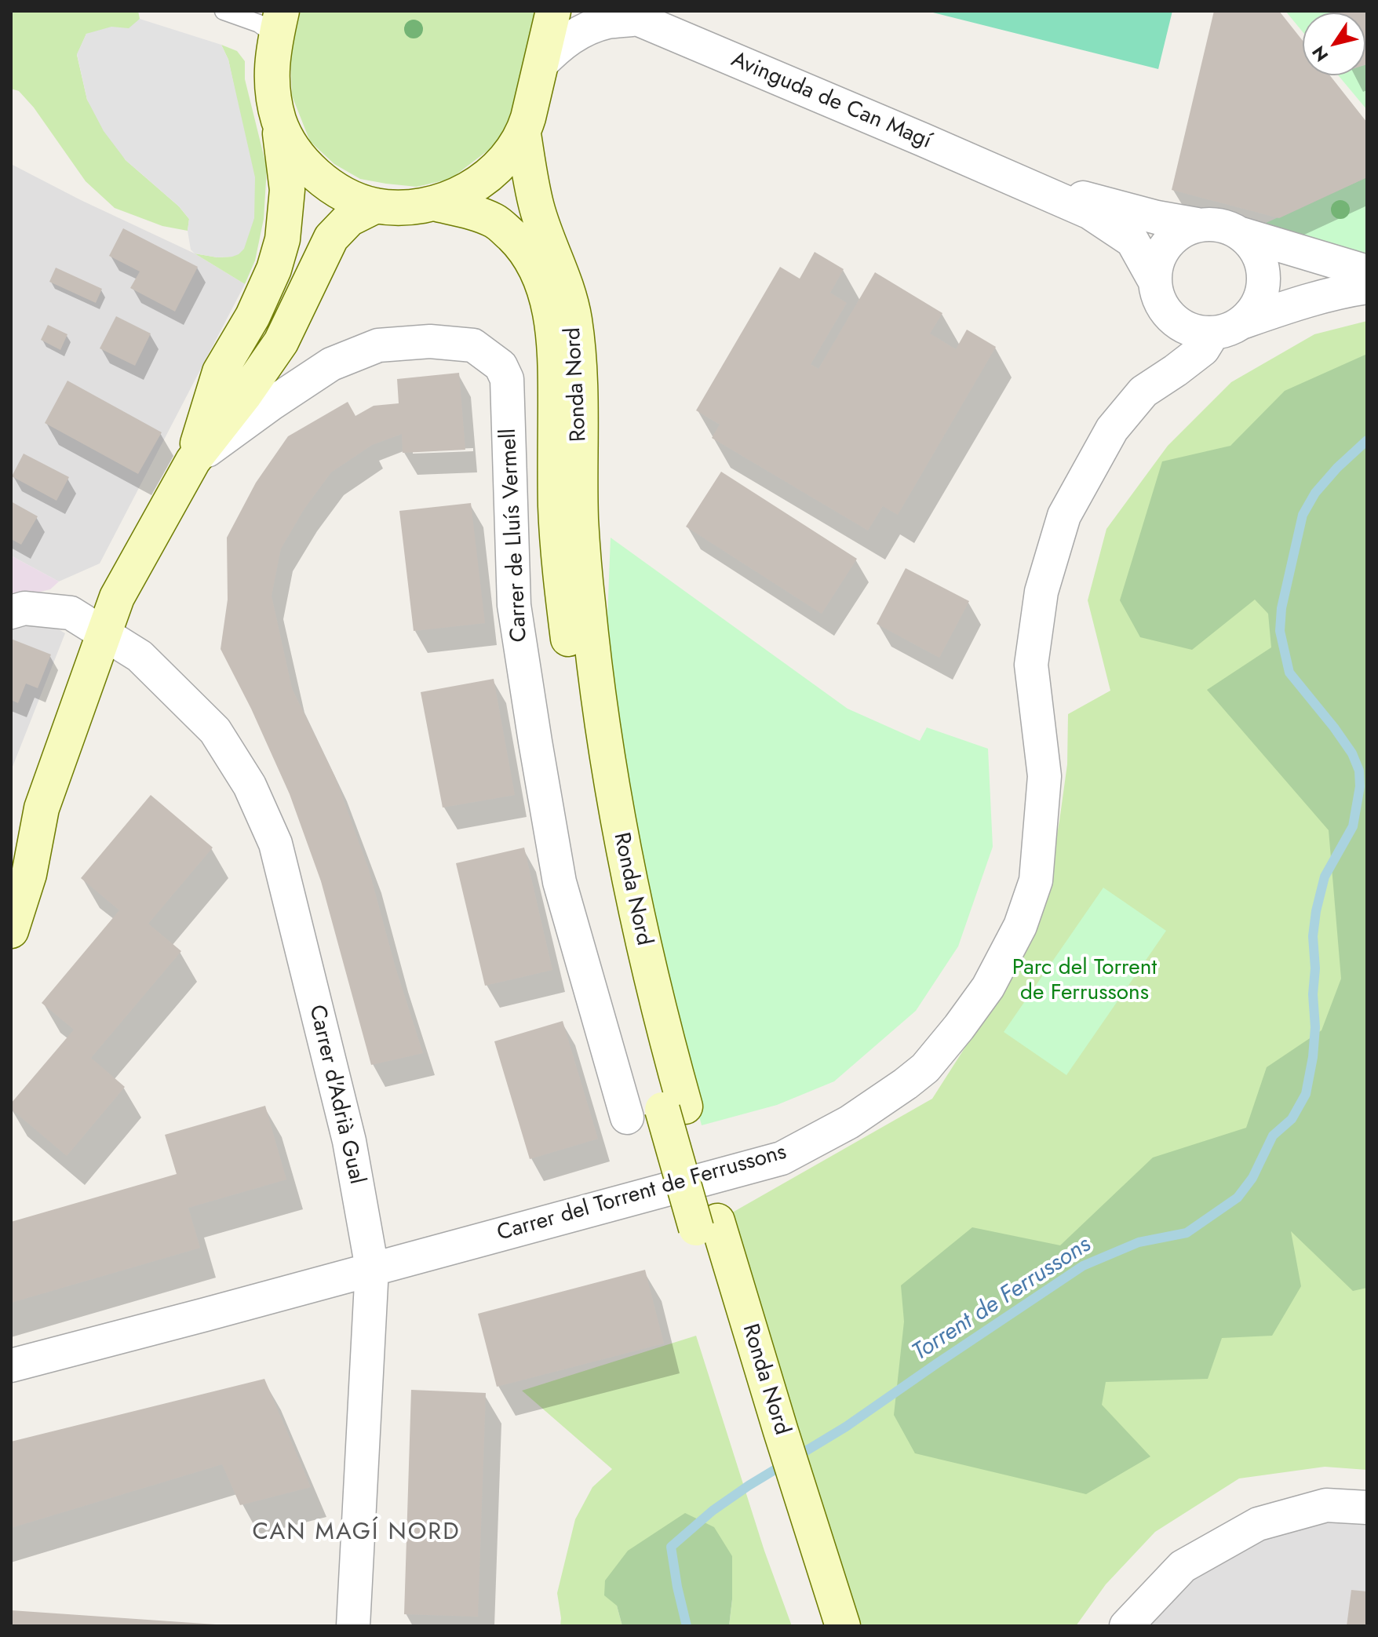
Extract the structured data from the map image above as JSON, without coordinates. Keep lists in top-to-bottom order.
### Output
{
  "streets": {
    "main road": ["Ronda Nord"],
    "street": [
      "Avinguda de Can Magí",
      "Carrer de Lluís Vermell",
      "Carrer d'Adrià Gual",
      "Carrer del Torrent de Ferrussons"
    ]
  },
  "crossings": [
    ["Avinguda de Can Magí", "Carrer del Torrent de Ferrussons"],
    ["Carrer d'Adrià Gual", "Carrer del Torrent de Ferrussons"]
  ],
  "districts": ["CAN MAGÍ NORD"],
  "water": ["Torrent de Ferrussons"],
  "parks": ["Parc del Torrent de Ferrussons"],
  "north": "bottom left"
}
